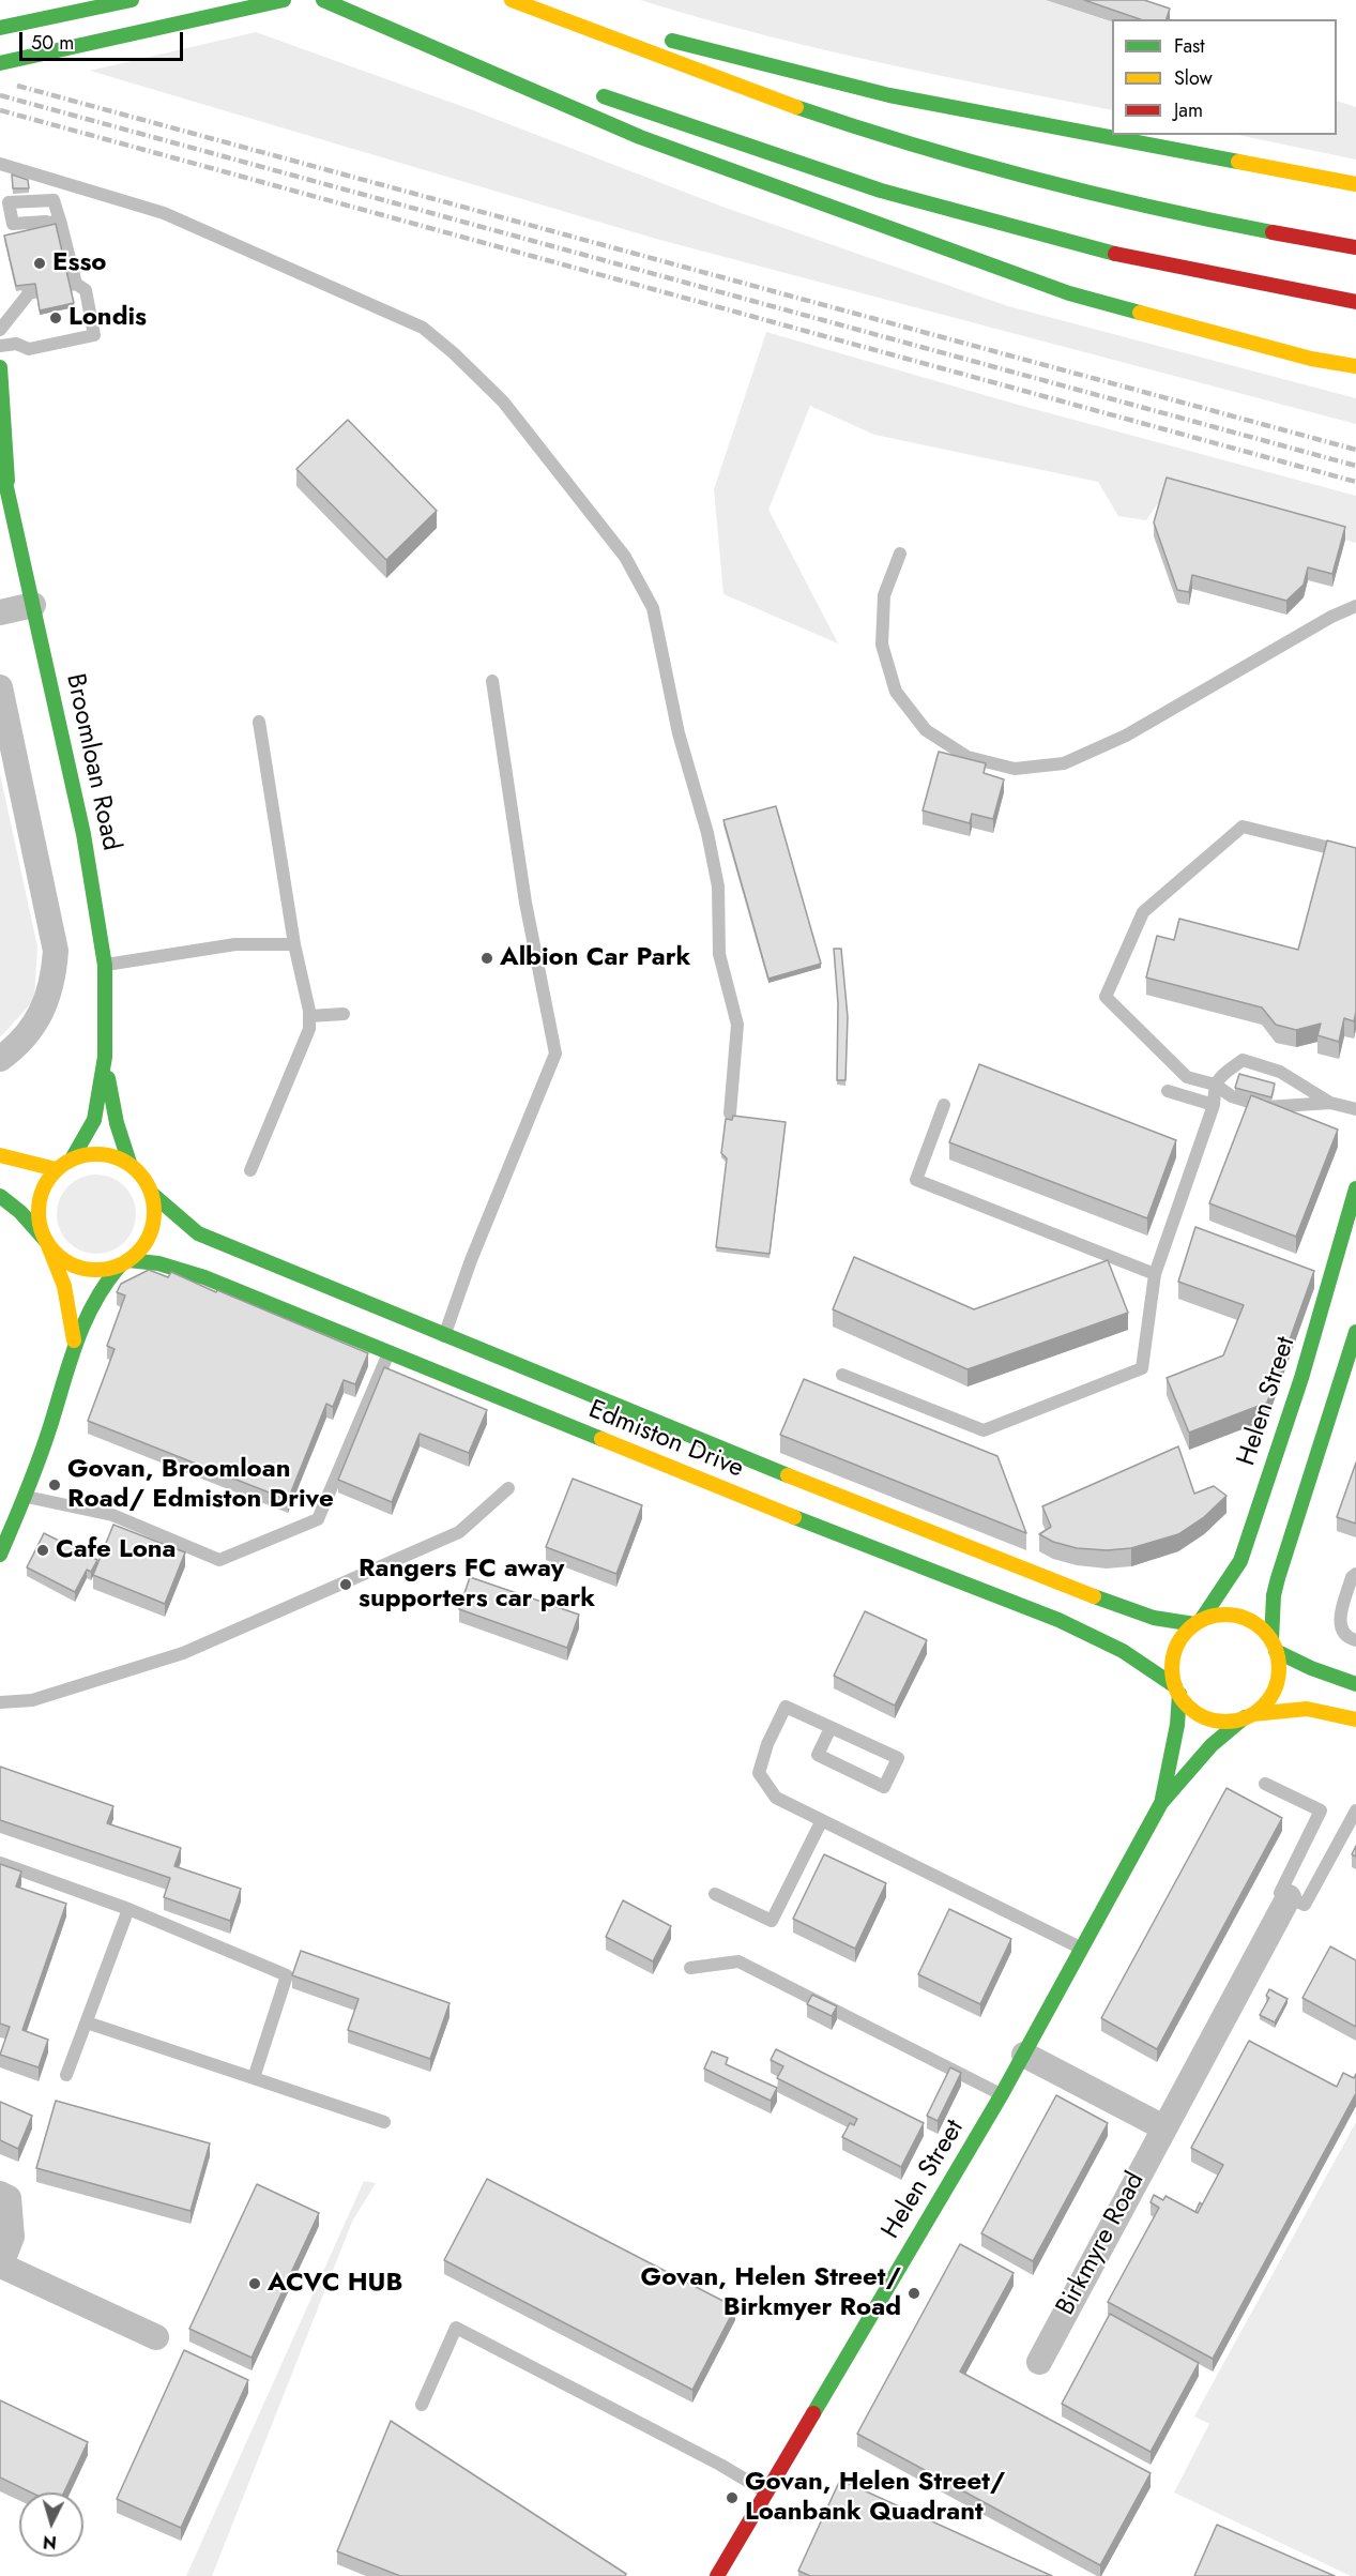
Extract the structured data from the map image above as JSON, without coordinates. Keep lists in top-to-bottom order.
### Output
{
  "streets": {
    "main road": ["Broomloan Road", "Helen Street", "Edmiston Drive"],
    "street": ["Birkmyre Road"]
  },
  "crossings": [
    ["Broomloan Road", "Edmiston Drive"],
    ["Helen Street", "Edmiston Drive"]
  ],
  "places": [
    "Esso",
    "Londis",
    "Albion Car Park",
    "Govan, Broomloan Road/ Edmiston Drive",
    "Cafe Lona",
    "Rangers FC away supporters car park",
    "ACVC HUB",
    "Govan, Helen Street/ Birkmyer Road",
    "Govan, Helen Street/ Loanbank Quadrant"
  ],
  "legend": ["Fast", "Slow", "Jam"],
  "scale_bar": "50 m",
  "north": "bottom"
}
